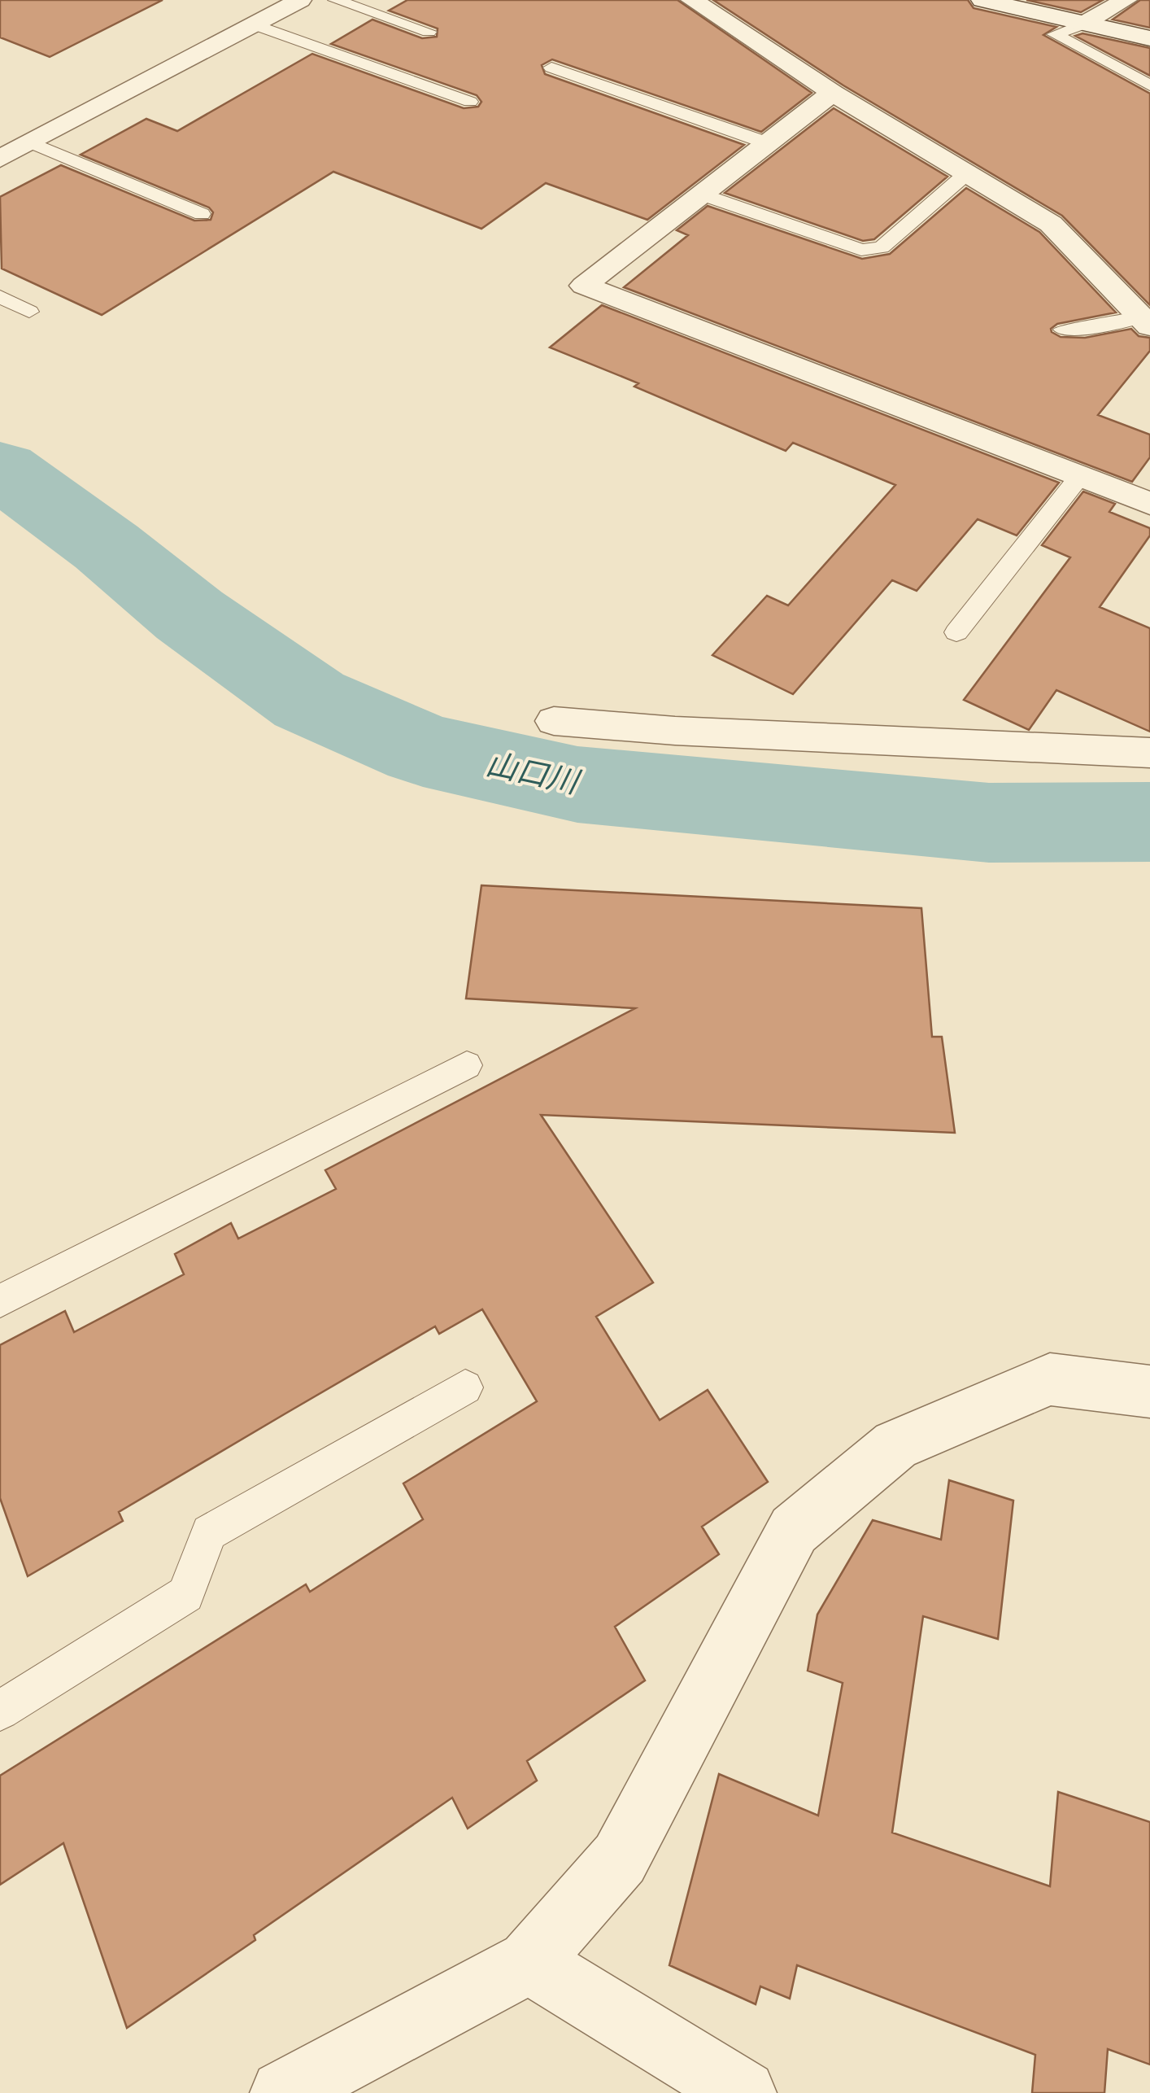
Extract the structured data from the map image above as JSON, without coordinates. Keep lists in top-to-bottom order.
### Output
{
  "water": ["山口川"]
}
